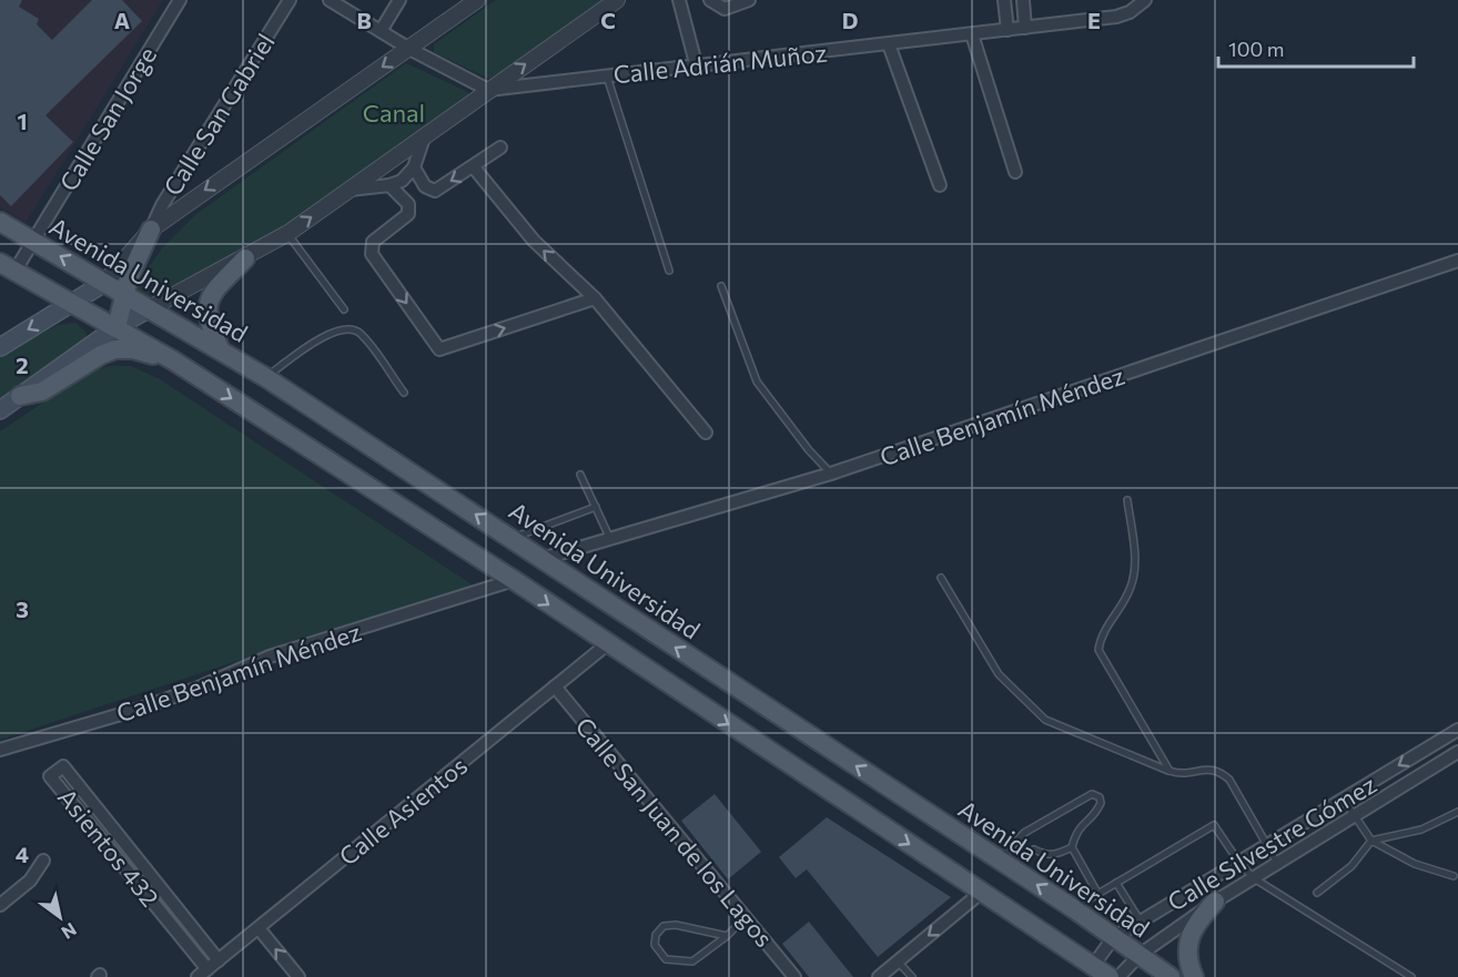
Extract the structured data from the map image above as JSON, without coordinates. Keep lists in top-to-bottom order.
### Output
{
  "streets": {
    "main road": ["Avenida Universidad"],
    "street": [
      "Calle Adrián Muñoz",
      "Calle San Gabriel",
      "Calle San Jorge",
      "Calle Benjamín Méndez",
      "Calle Asientos",
      "Calle San Juan de los Lagos",
      "Calle Silvestre Gómez",
      "Asientos 432"
    ]
  },
  "crossings": [
    ["Calle San Jorge", "Avenida Universidad"],
    ["Avenida Universidad", "Calle Benjamín Méndez"],
    ["Avenida Universidad", "Calle Silvestre Gómez"],
    ["Calle Asientos", "Calle San Juan de los Lagos"],
    ["Calle Asientos", "Asientos 432"]
  ],
  "parks": ["Canal"],
  "scale_bar": "100 m",
  "north": "bottom right",
  "grid": {
    "columns": [
      "A",
      "B",
      "C",
      "D",
      "E"
    ],
    "rows": [
      "1",
      "2",
      "3",
      "4"
    ]
  }
}
